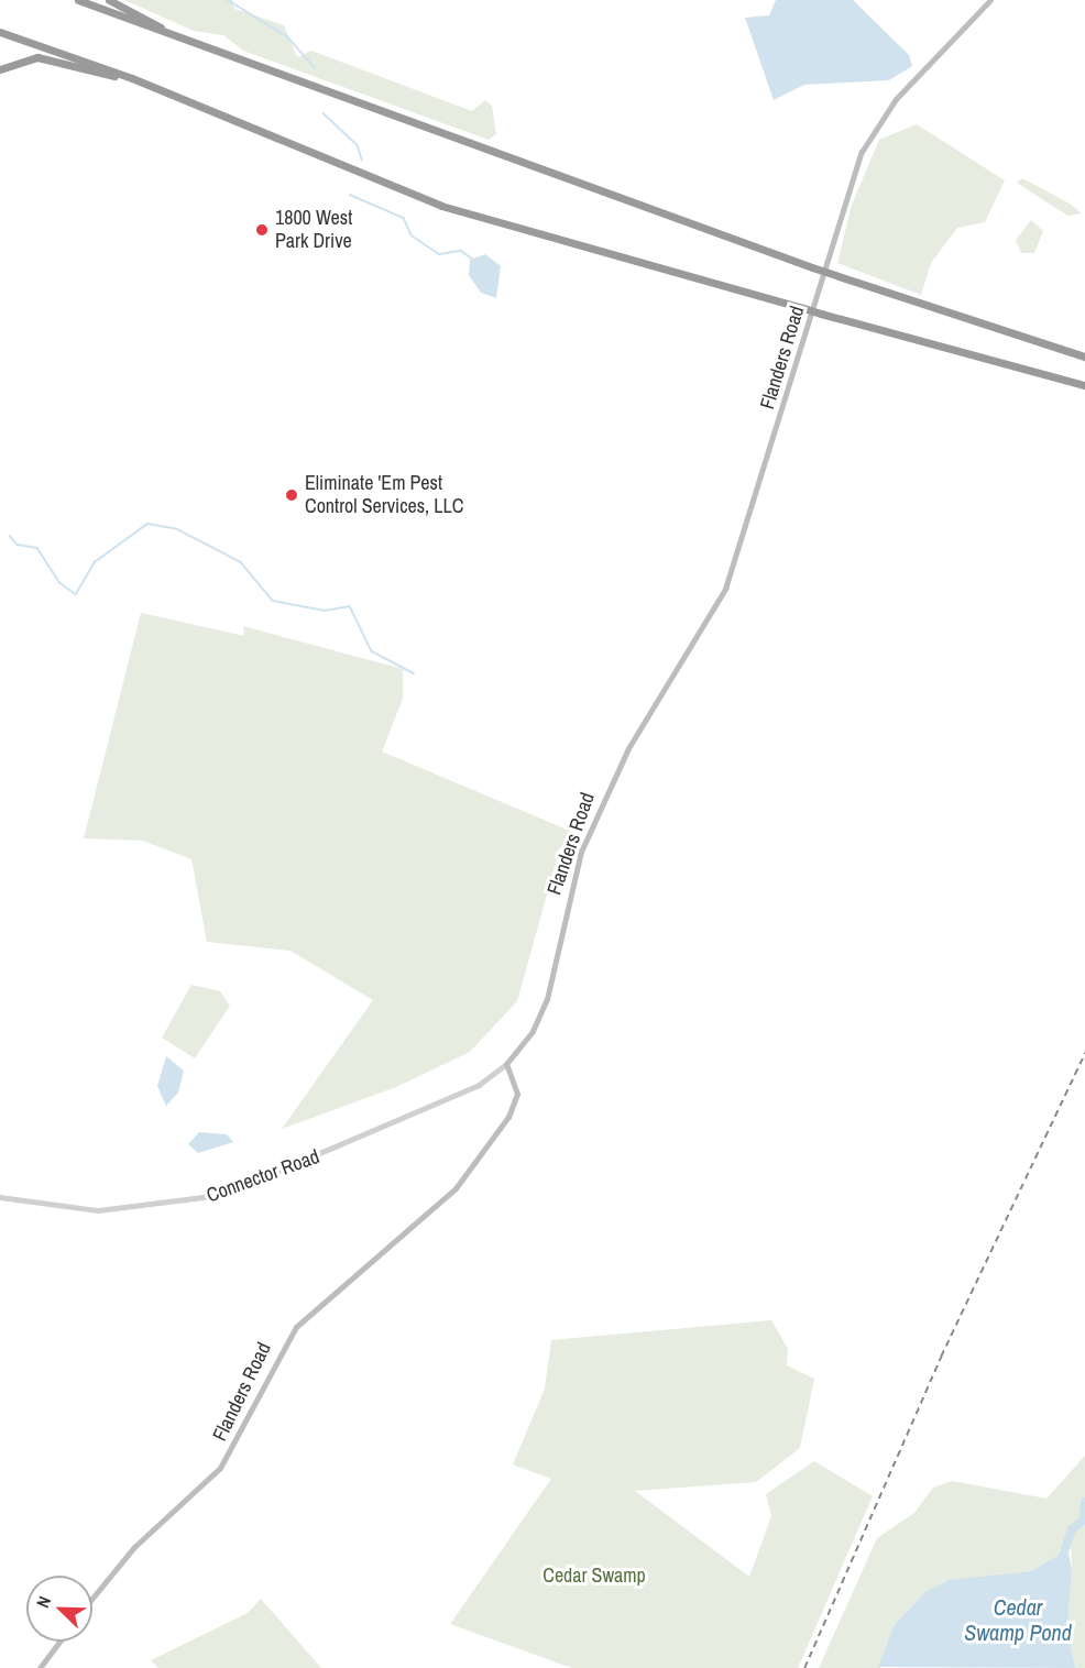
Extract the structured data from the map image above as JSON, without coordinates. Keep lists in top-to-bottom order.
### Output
{
  "streets": {
    "main road": ["Flanders Road"],
    "street": ["Connector Road"]
  },
  "crossings": [
    ["Flanders Road", "Connector Road"]
  ],
  "water": ["Cedar Swamp Pond"],
  "parks": ["Cedar Swamp"],
  "places": ["1800 West Park Drive", "Eliminate 'Em Pest Control Services, LLC"],
  "north": "top left"
}
